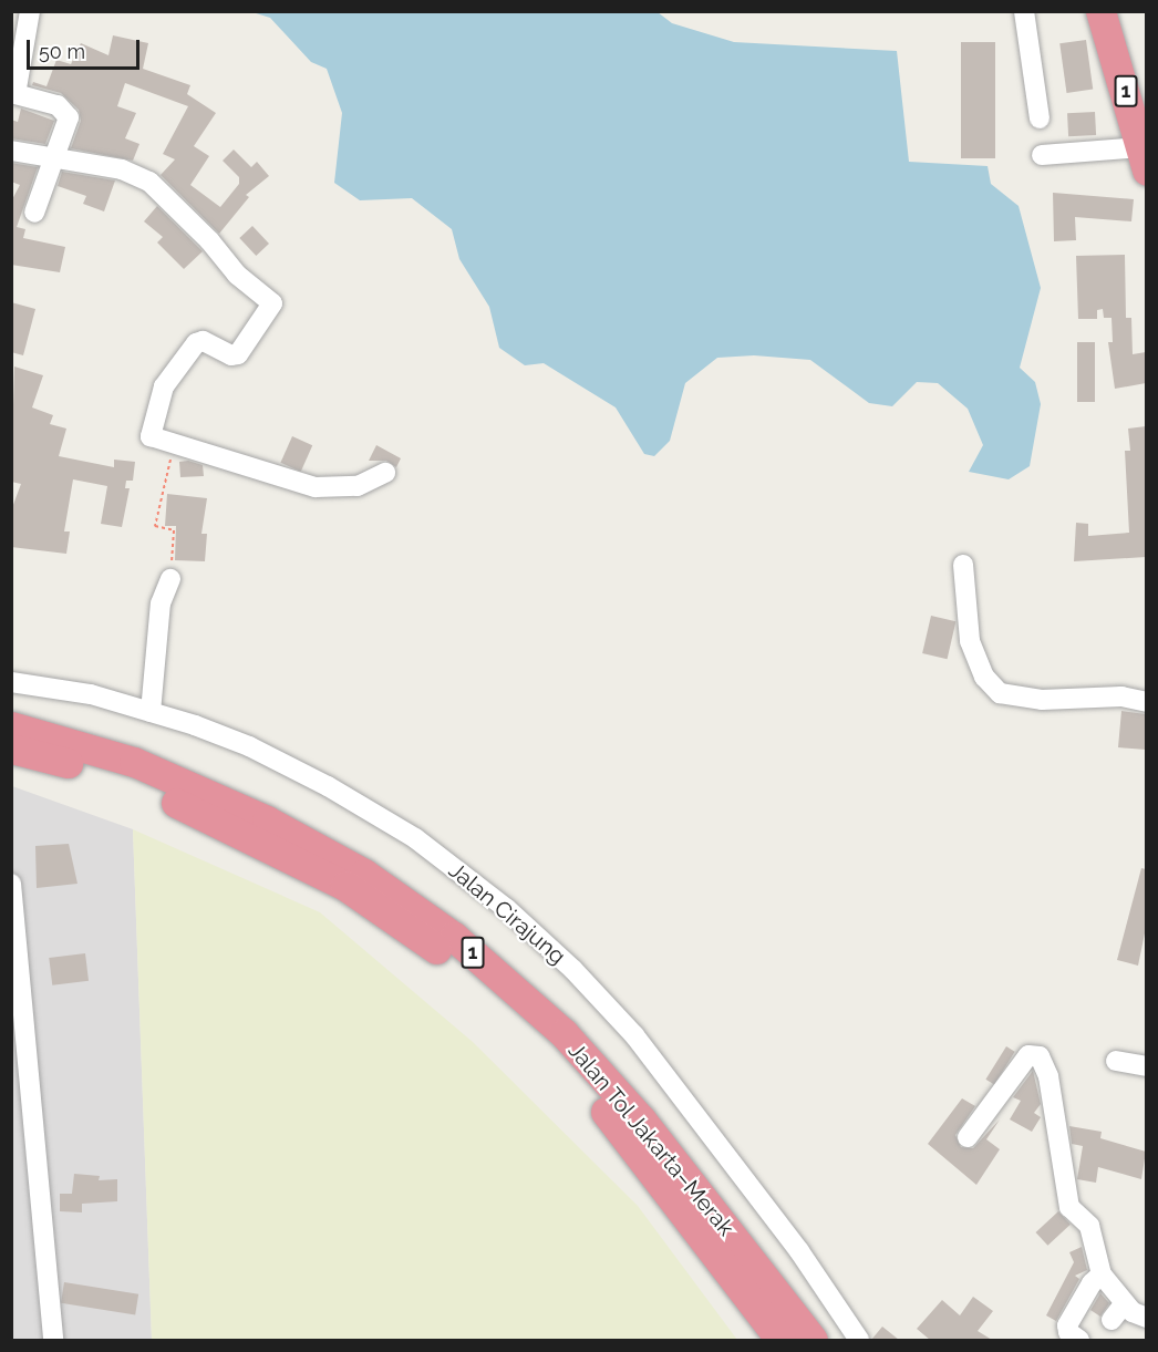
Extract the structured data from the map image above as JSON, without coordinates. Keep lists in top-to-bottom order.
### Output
{
  "streets": {
    "highway": ["1", "Jalan Tol Jakarta–Merak"],
    "street": ["Jalan Cirajung"]
  },
  "scale_bar": "50 m"
}
